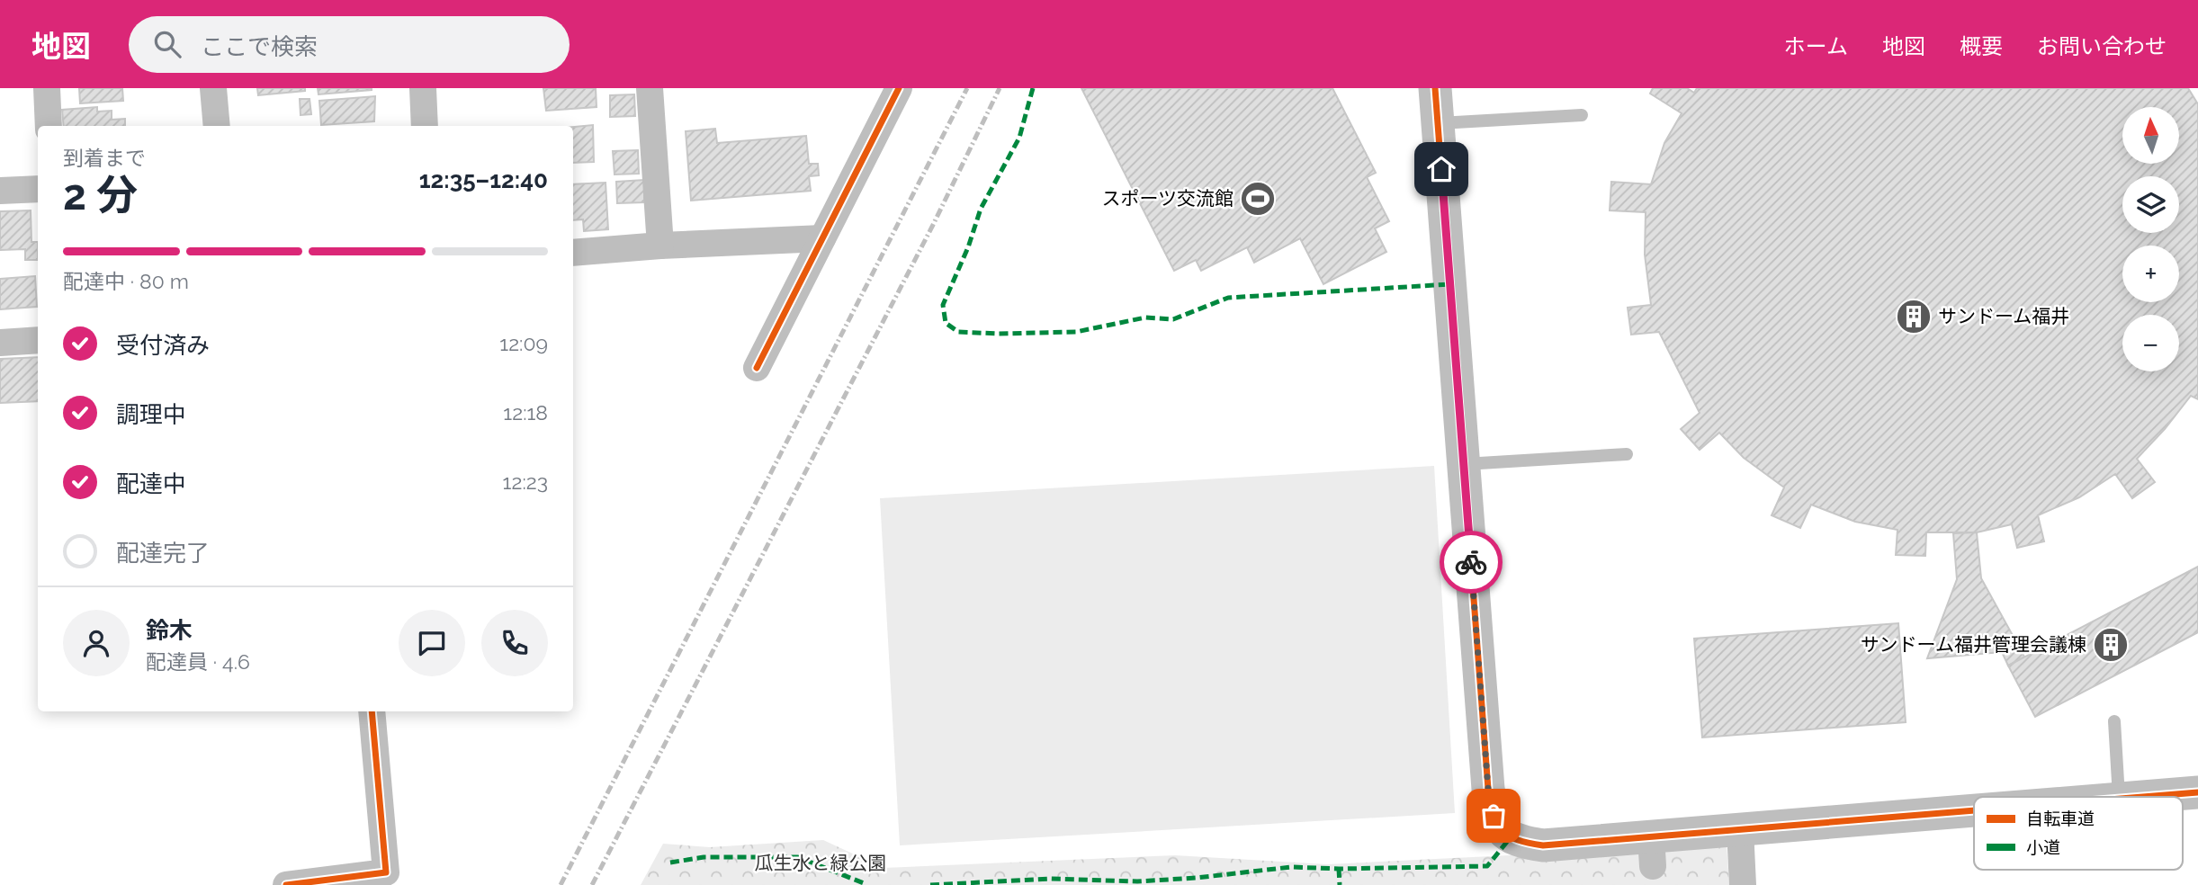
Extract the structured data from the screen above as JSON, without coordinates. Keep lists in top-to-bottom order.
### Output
{
  "parks": ["瓜生水と緑公園"],
  "places": {
    "sports": ["スポーツ交流館"],
    "building": ["サンドーム福井", "サンドーム福井管理会議棟"]
  },
  "legend": ["自転車道", "小道"],
  "north": "top",
  "page": {
    "header": "地図",
    "search": "ここで検索",
    "nav": [
      "ホーム",
      "地図",
      "概要",
      "お問い合わせ"
    ],
    "map_buttons": ["+", "−"],
    "heading": ["2 分", "到着まで", "12:35–12:40"],
    "panel": ["鈴木", "配達員 · 4.6"],
    "bar": "配達中 · 80 m",
    "list": [
      ["受付済み", "12:09"],
      ["調理中", "12:18"],
      ["配達中", "12:23"],
      "配達完了"
    ]
  }
}
